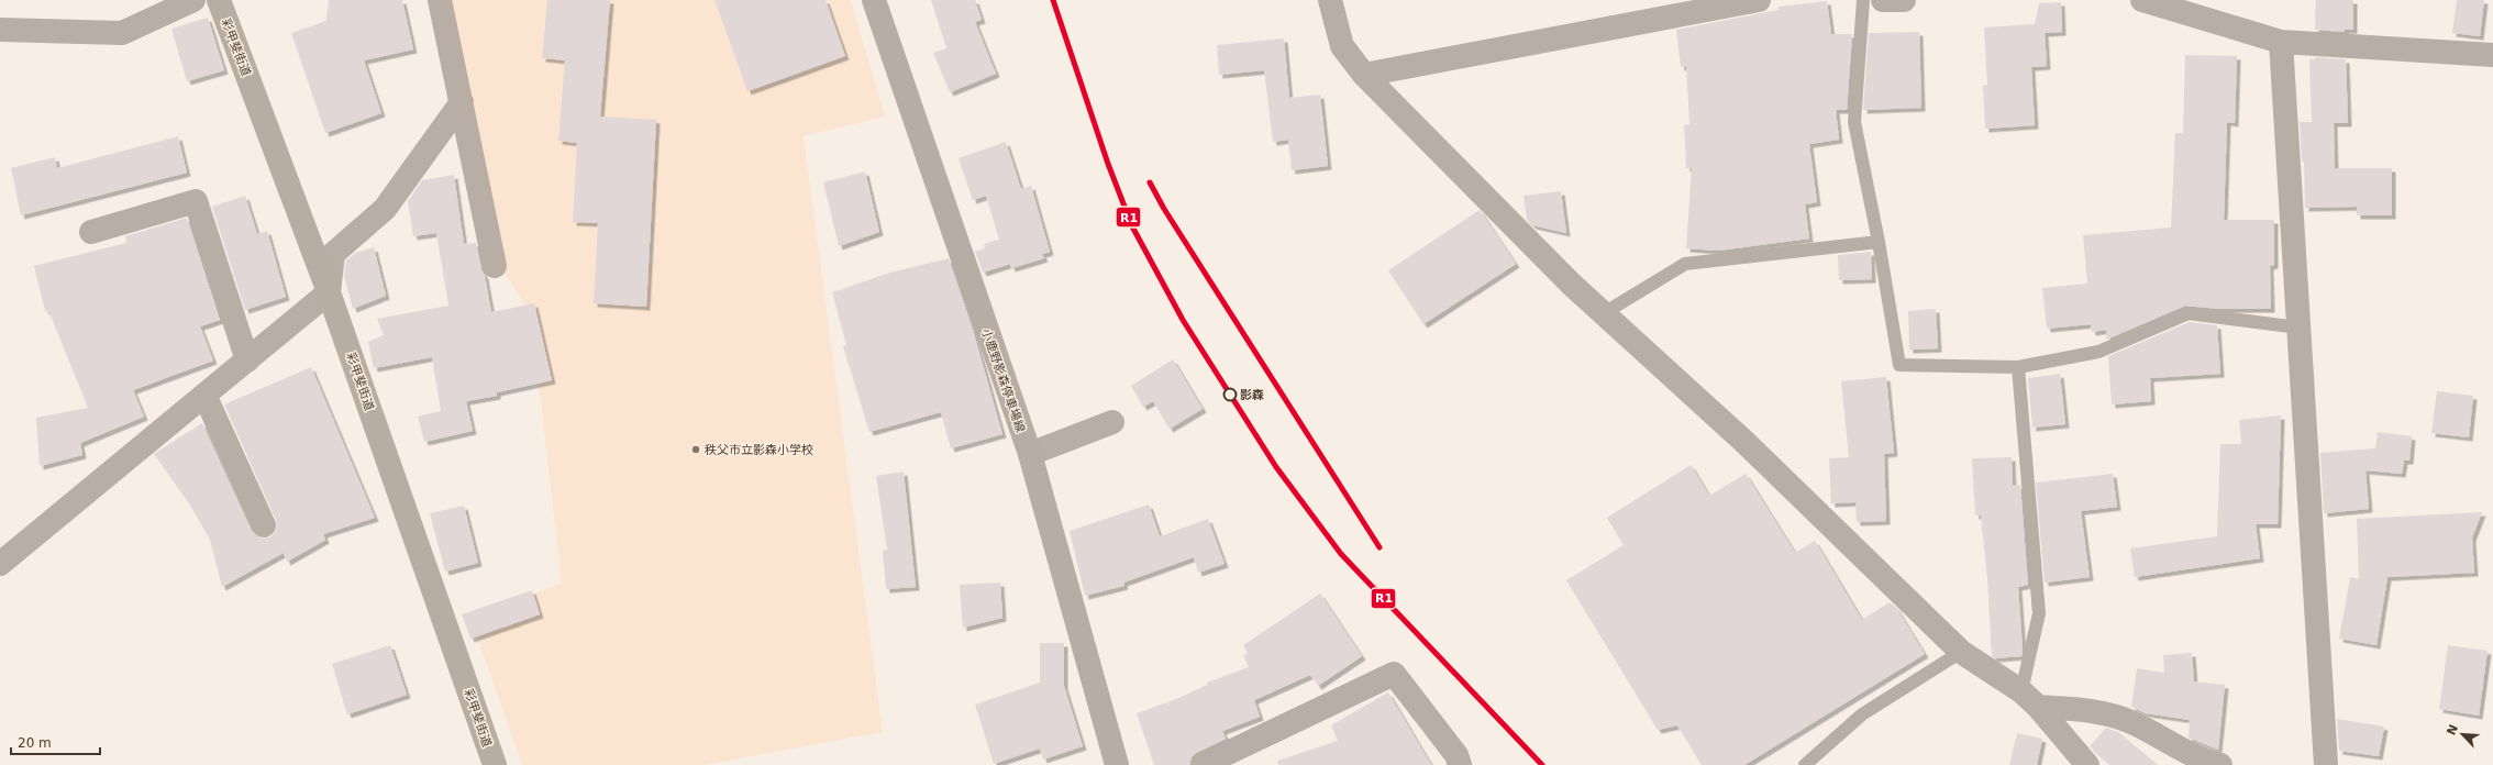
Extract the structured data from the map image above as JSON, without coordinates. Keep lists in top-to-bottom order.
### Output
{
  "streets": {
    "highway": ["彩甲斐街道"],
    "main road": ["小鹿野影森停車場線"]
  },
  "places": ["影森", "秩父市立影森小学校"],
  "lines": ["transit line R1"],
  "scale_bar": "20 m",
  "north": "top left"
}
